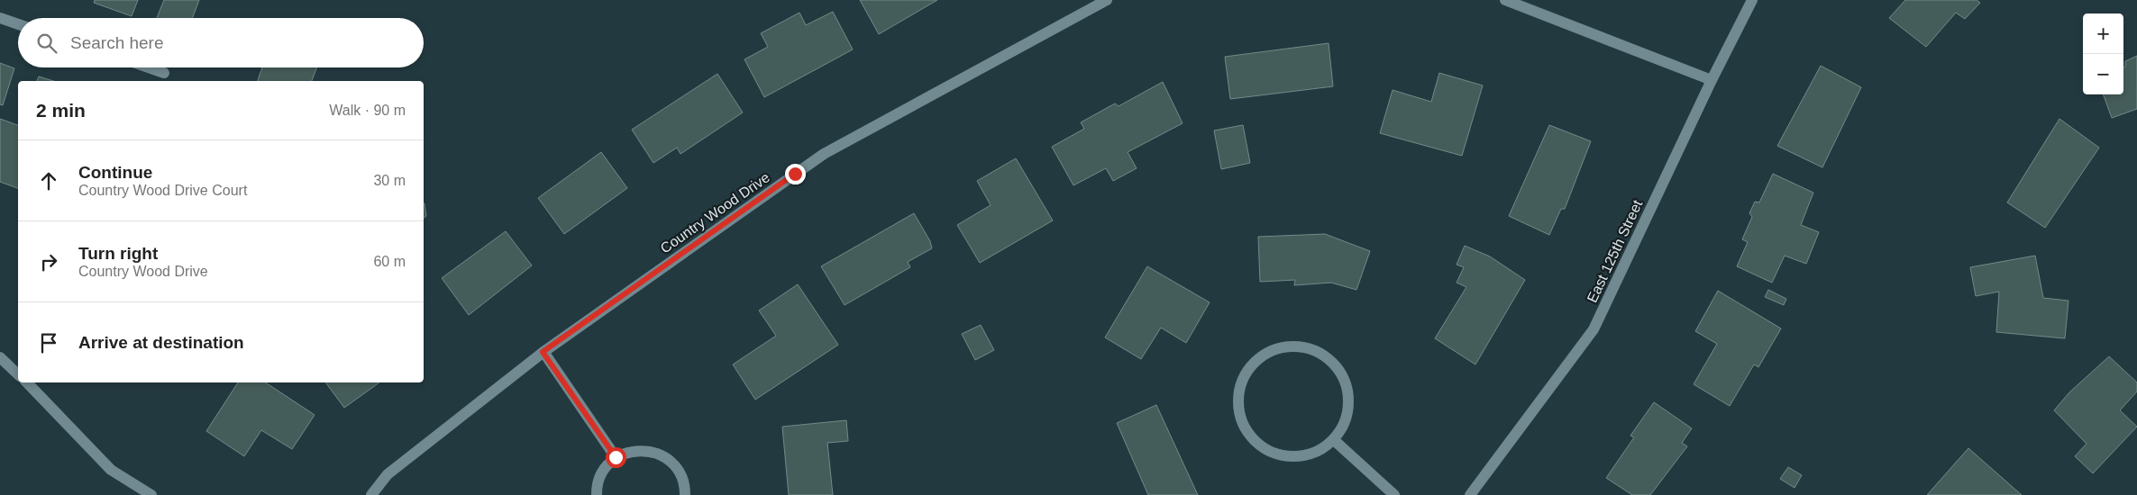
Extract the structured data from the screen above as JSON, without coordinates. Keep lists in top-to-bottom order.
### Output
{
  "streets": {
    "street": ["Country Wood Drive", "East 125th Street"]
  },
  "page": {
    "map_buttons": ["+", "−"],
    "search": "Search here",
    "heading": ["2 min", "Walk · 90 m"],
    "list": [
      ["Continue", "Country Wood Drive Court", "30 m"],
      ["Turn right", "Country Wood Drive", "60 m"],
      "Arrive at destination"
    ]
  }
}
